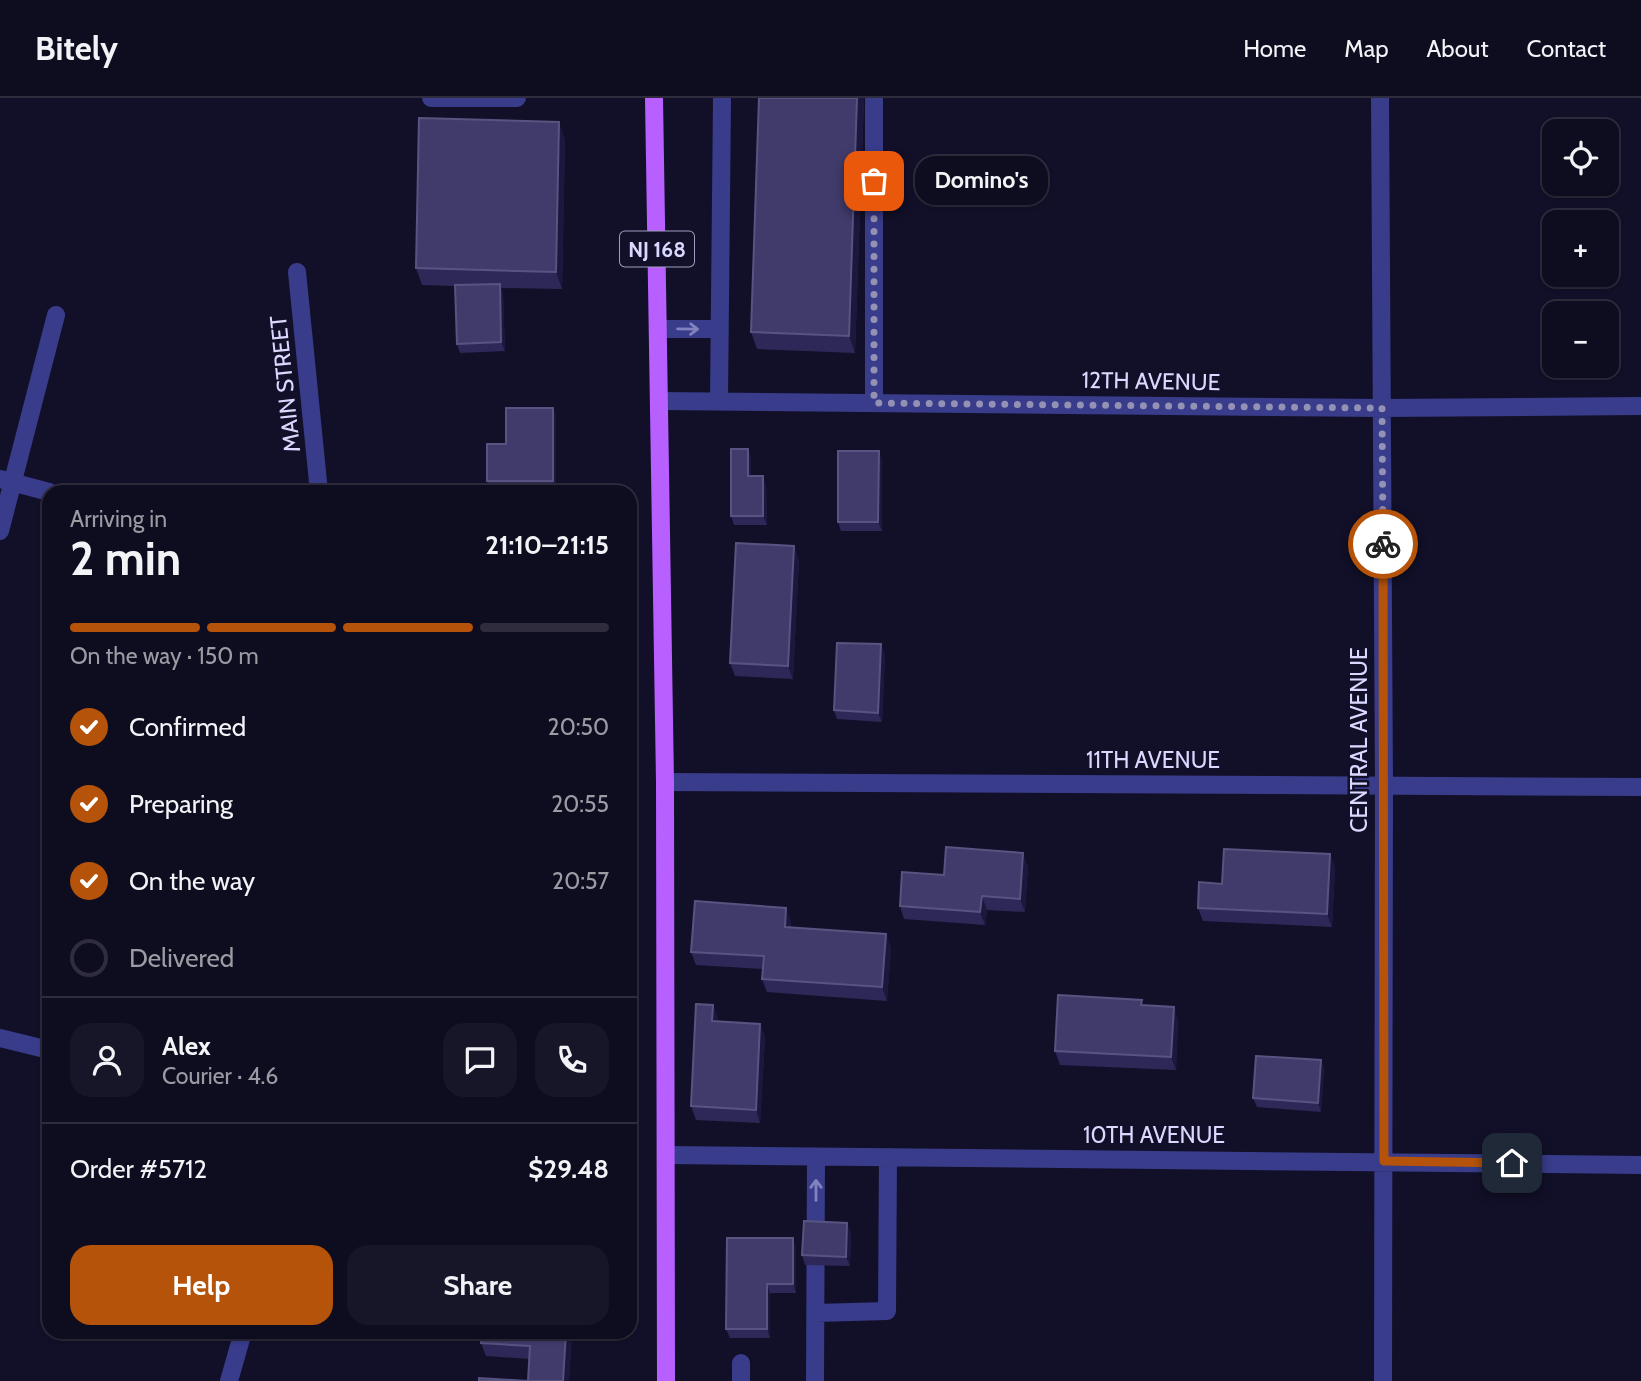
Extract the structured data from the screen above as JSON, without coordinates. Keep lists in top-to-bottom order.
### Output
{
  "streets": {
    "main road": ["NJ 168"],
    "street": [
      "12TH AVENUE",
      "MAIN STREET",
      "CENTRAL AVENUE",
      "11TH AVENUE",
      "10TH AVENUE"
    ]
  },
  "crossings": [
    ["NJ 168", "12TH AVENUE"],
    ["NJ 168", "11TH AVENUE"],
    ["NJ 168", "10TH AVENUE"],
    ["12TH AVENUE", "CENTRAL AVENUE"],
    ["CENTRAL AVENUE", "11TH AVENUE"],
    ["CENTRAL AVENUE", "10TH AVENUE"]
  ],
  "places": ["Domino's"],
  "page": {
    "header": "Bitely",
    "nav": [
      "Home",
      "Map",
      "About",
      "Contact"
    ],
    "map_buttons": ["+", "−"],
    "bubble": "Domino's",
    "heading": ["2 min", "Arriving in", "21:10–21:15"],
    "panel": [
      "Alex",
      "Courier · 4.6",
      "Order #5712",
      "$29.48"
    ],
    "bar": "On the way · 150 m",
    "list": [
      ["Confirmed", "20:50"],
      ["Preparing", "20:55"],
      ["On the way", "20:57"],
      "Delivered"
    ],
    "buttons": ["Help", "Share"]
  }
}
